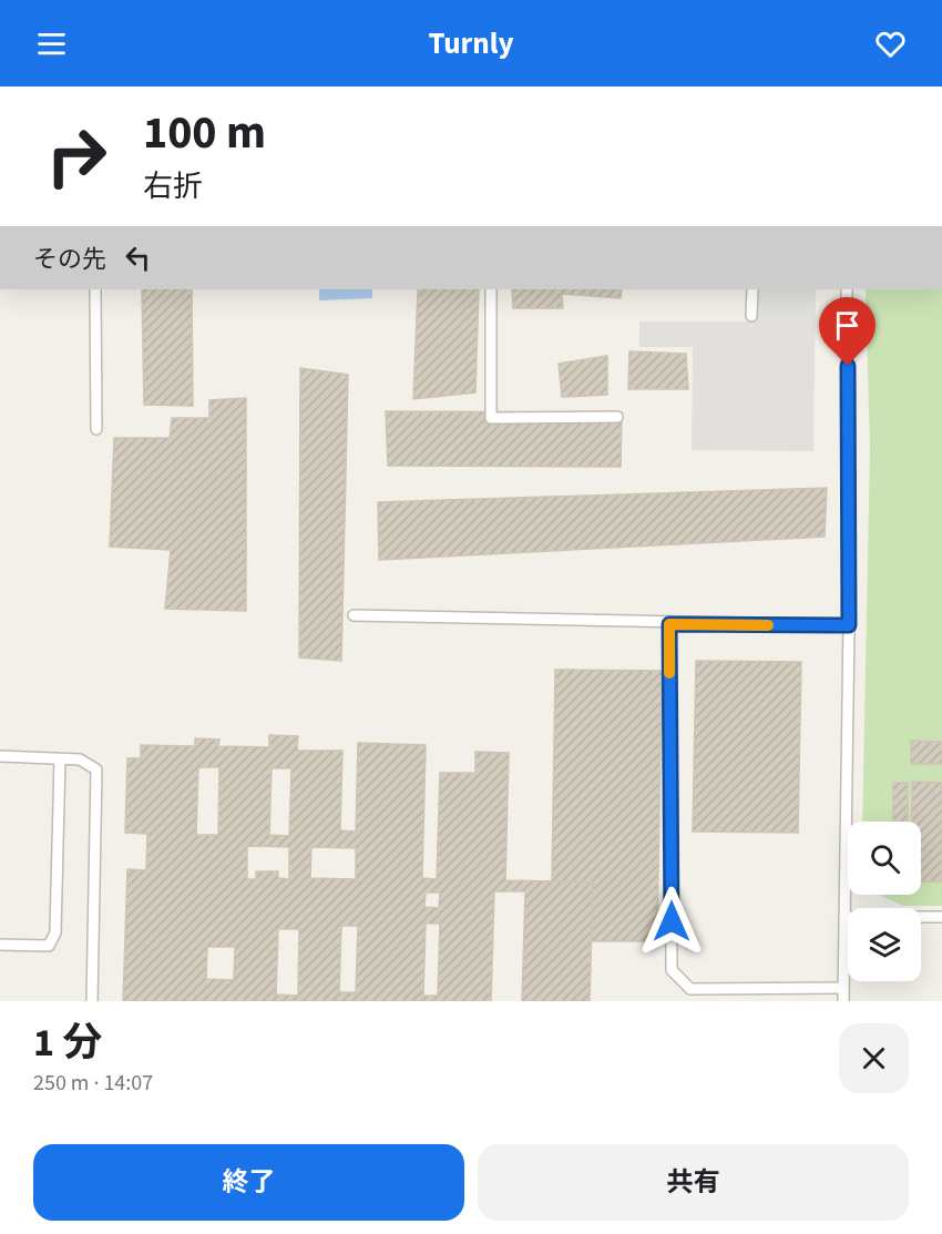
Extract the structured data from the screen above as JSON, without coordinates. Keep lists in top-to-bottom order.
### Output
{
  "page": {
    "header": "Turnly",
    "turn": ["100 m", "右折"],
    "then": "その先",
    "heading": ["1 分", "250 m · 14:07"],
    "buttons": ["終了", "共有"]
  }
}
